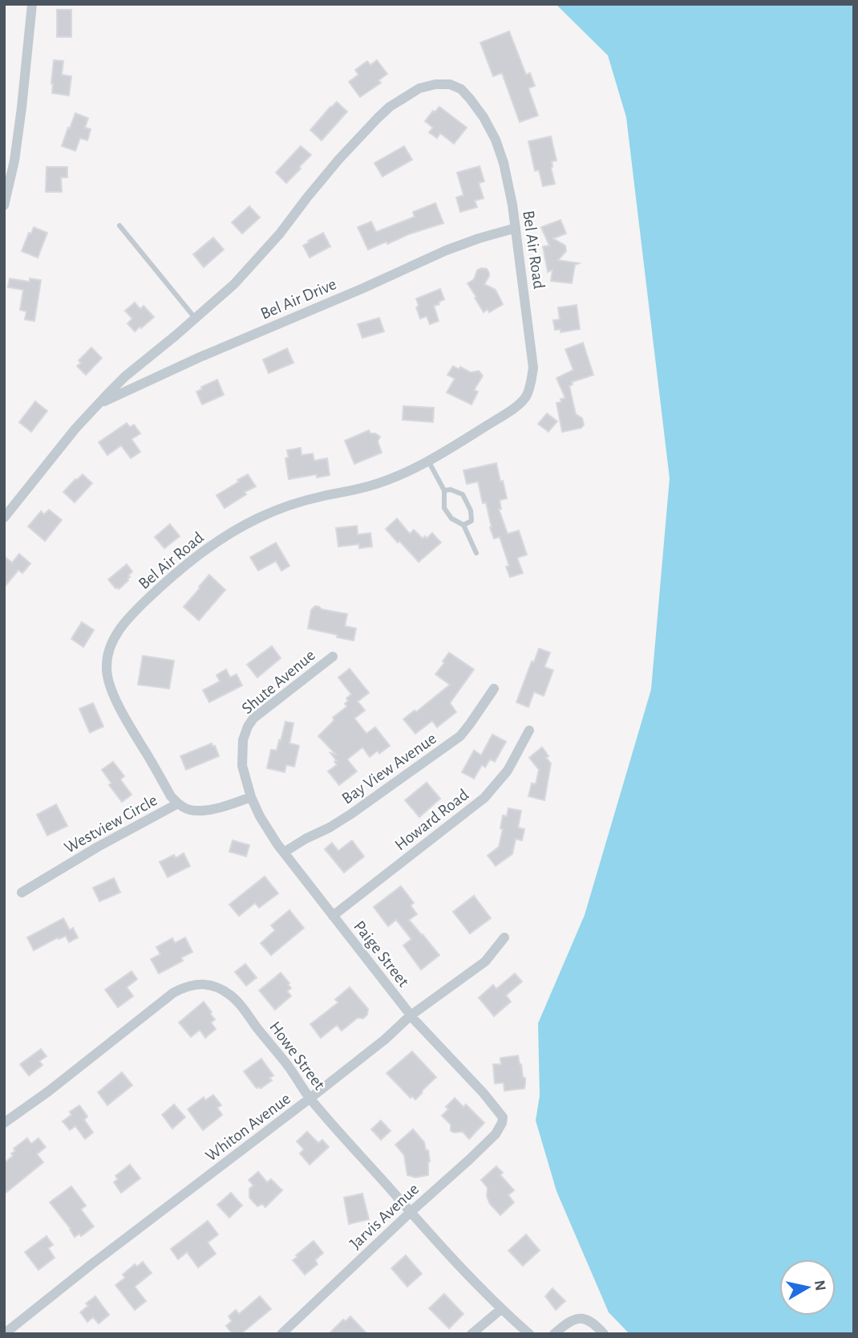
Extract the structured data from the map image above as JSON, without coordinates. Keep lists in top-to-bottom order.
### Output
{
  "streets": {
    "street": [
      "Bel Air Road",
      "Bel Air Drive",
      "Shute Avenue",
      "Bay View Avenue",
      "Howard Road",
      "Westview Circle",
      "Paige Street",
      "Howe Street",
      "Whiton Avenue",
      "Jarvis Avenue"
    ]
  },
  "crossings": [
    ["Bel Air Road", "Bel Air Drive"],
    ["Bel Air Road", "Westview Circle"],
    ["Shute Avenue", "Westview Circle"],
    ["Shute Avenue", "Paige Street"],
    ["Bay View Avenue", "Paige Street"],
    ["Howard Road", "Paige Street"],
    ["Westview Circle", "Paige Street"],
    ["Paige Street", "Whiton Avenue"],
    ["Paige Street", "Jarvis Avenue"],
    ["Howe Street", "Whiton Avenue"],
    ["Howe Street", "Jarvis Avenue"]
  ],
  "north": "right"
}
